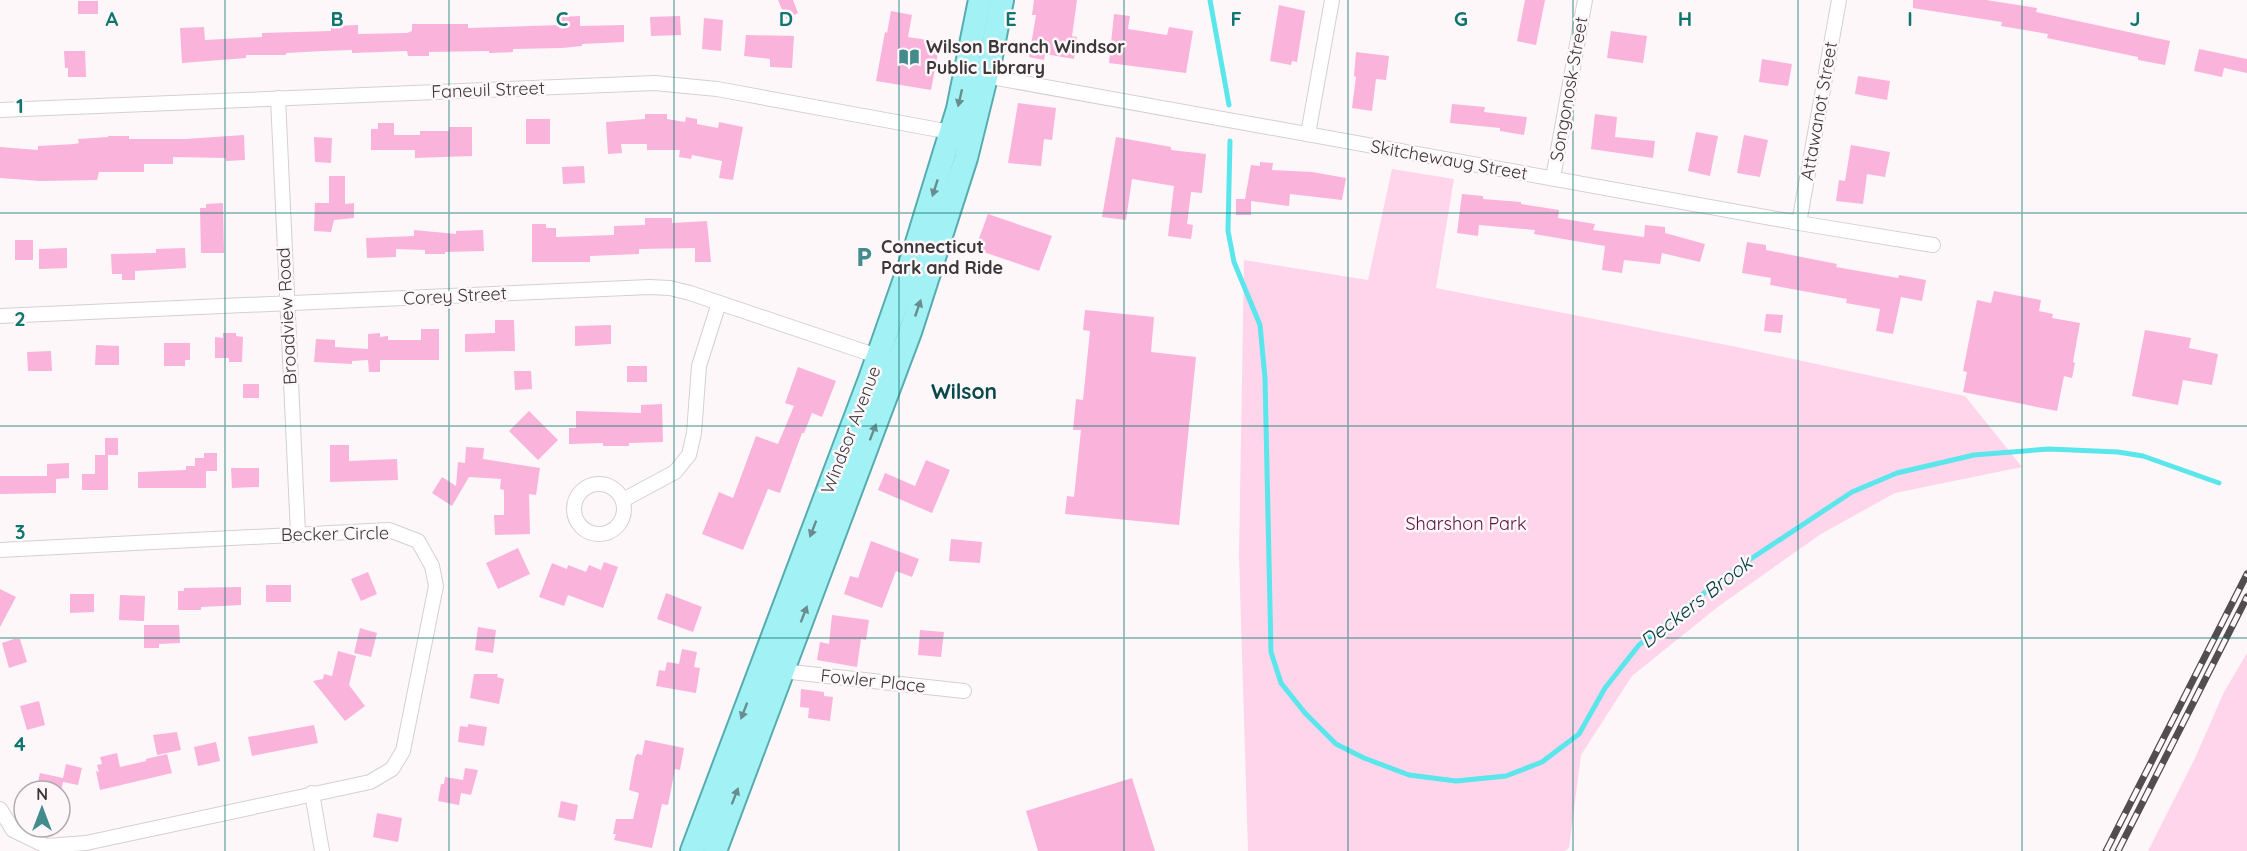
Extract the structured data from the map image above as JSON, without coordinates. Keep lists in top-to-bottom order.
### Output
{
  "streets": {
    "main road": ["Windsor Avenue"],
    "street": [
      "Songonosk Street",
      "Faneuil Street",
      "Attawanot Street",
      "Skitchewaug Street",
      "Corey Street",
      "Broadview Road",
      "Becker Circle",
      "Fowler Place"
    ]
  },
  "crossings": [
    ["Songonosk Street", "Skitchewaug Street"],
    ["Faneuil Street", "Broadview Road"],
    ["Faneuil Street", "Windsor Avenue"],
    ["Attawanot Street", "Skitchewaug Street"],
    ["Skitchewaug Street", "Windsor Avenue"],
    ["Corey Street", "Broadview Road"],
    ["Corey Street", "Windsor Avenue"],
    ["Broadview Road", "Becker Circle"],
    ["Windsor Avenue", "Fowler Place"]
  ],
  "districts": ["Wilson"],
  "water": ["Deckers Brook"],
  "parks": ["Sharshon Park"],
  "places": {
    "library": ["Wilson Branch Windsor Public Library"],
    "parking": ["Connecticut Park and Ride"]
  },
  "north": "top",
  "grid": {
    "columns": [
      "A",
      "B",
      "C",
      "D",
      "E",
      "F",
      "G",
      "H",
      "I",
      "J"
    ],
    "rows": [
      "1",
      "2",
      "3",
      "4"
    ]
  }
}
